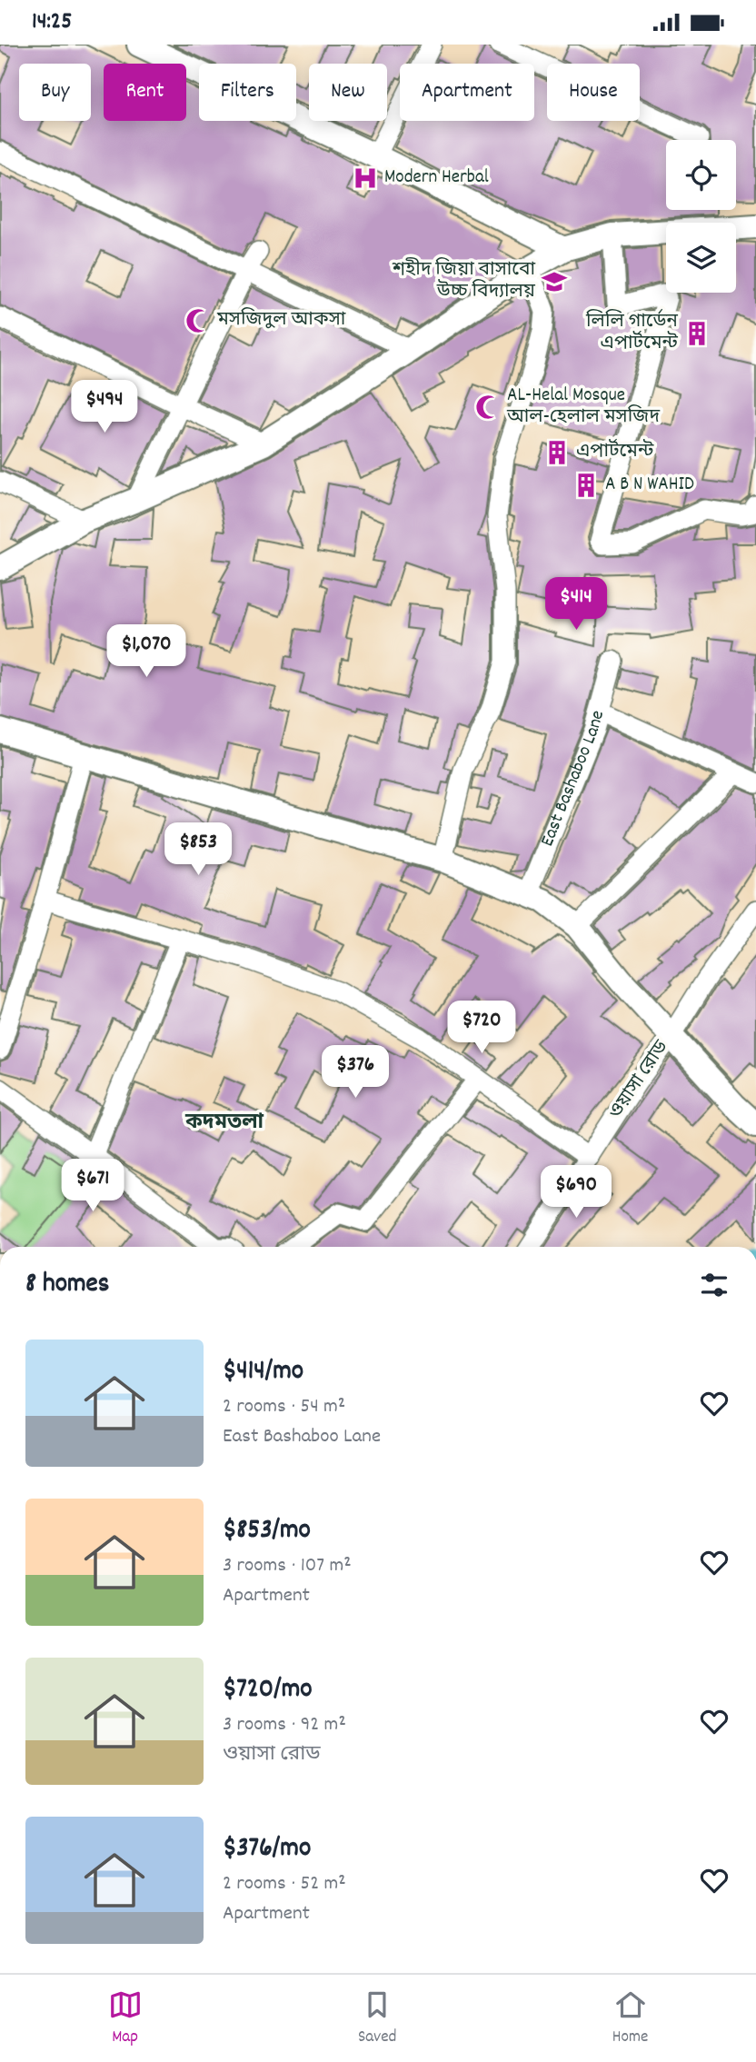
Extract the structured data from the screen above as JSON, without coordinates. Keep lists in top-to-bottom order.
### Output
{
  "streets": {
    "street": ["East Bashaboo Lane", "ওয়াসা রোড"]
  },
  "districts": ["কদমতলা"],
  "places": {
    "hospital": ["Modern Herbal"],
    "school or university": ["শহীদ জিয়া বাসাবো উচ্চ বিদ্যালয়"],
    "mosque": ["মসজিদুল আকসা", "AL-Helal Mosque আল-হেলাল মসজিদ"],
    "building": ["লিলি গার্ডেন এপার্টমেন্ট", "এপার্টমেন্ট", "A B N WAHID"]
  },
  "page": {
    "status": "14:25",
    "chip": [
      "Buy",
      "Rent",
      "Filters",
      "New",
      "Apartment",
      "House"
    ],
    "price": [
      "$494",
      "$414",
      "$1,070",
      "$853",
      "$720",
      "$376",
      "$671",
      "$690"
    ],
    "heading": "8 homes",
    "list": [
      {
        "name": "$414/mo",
        "note": "2 rooms · 54 m² · East Bashaboo Lane"
      },
      {
        "name": "$853/mo",
        "note": "3 rooms · 107 m² · Apartment"
      },
      {
        "name": "$720/mo",
        "note": "3 rooms · 92 m² · ওয়াসা রোড"
      },
      {
        "name": "$376/mo",
        "note": "2 rooms · 52 m² · Apartment"
      }
    ],
    "tabs": ["Map", "Saved", "Home"]
  }
}
